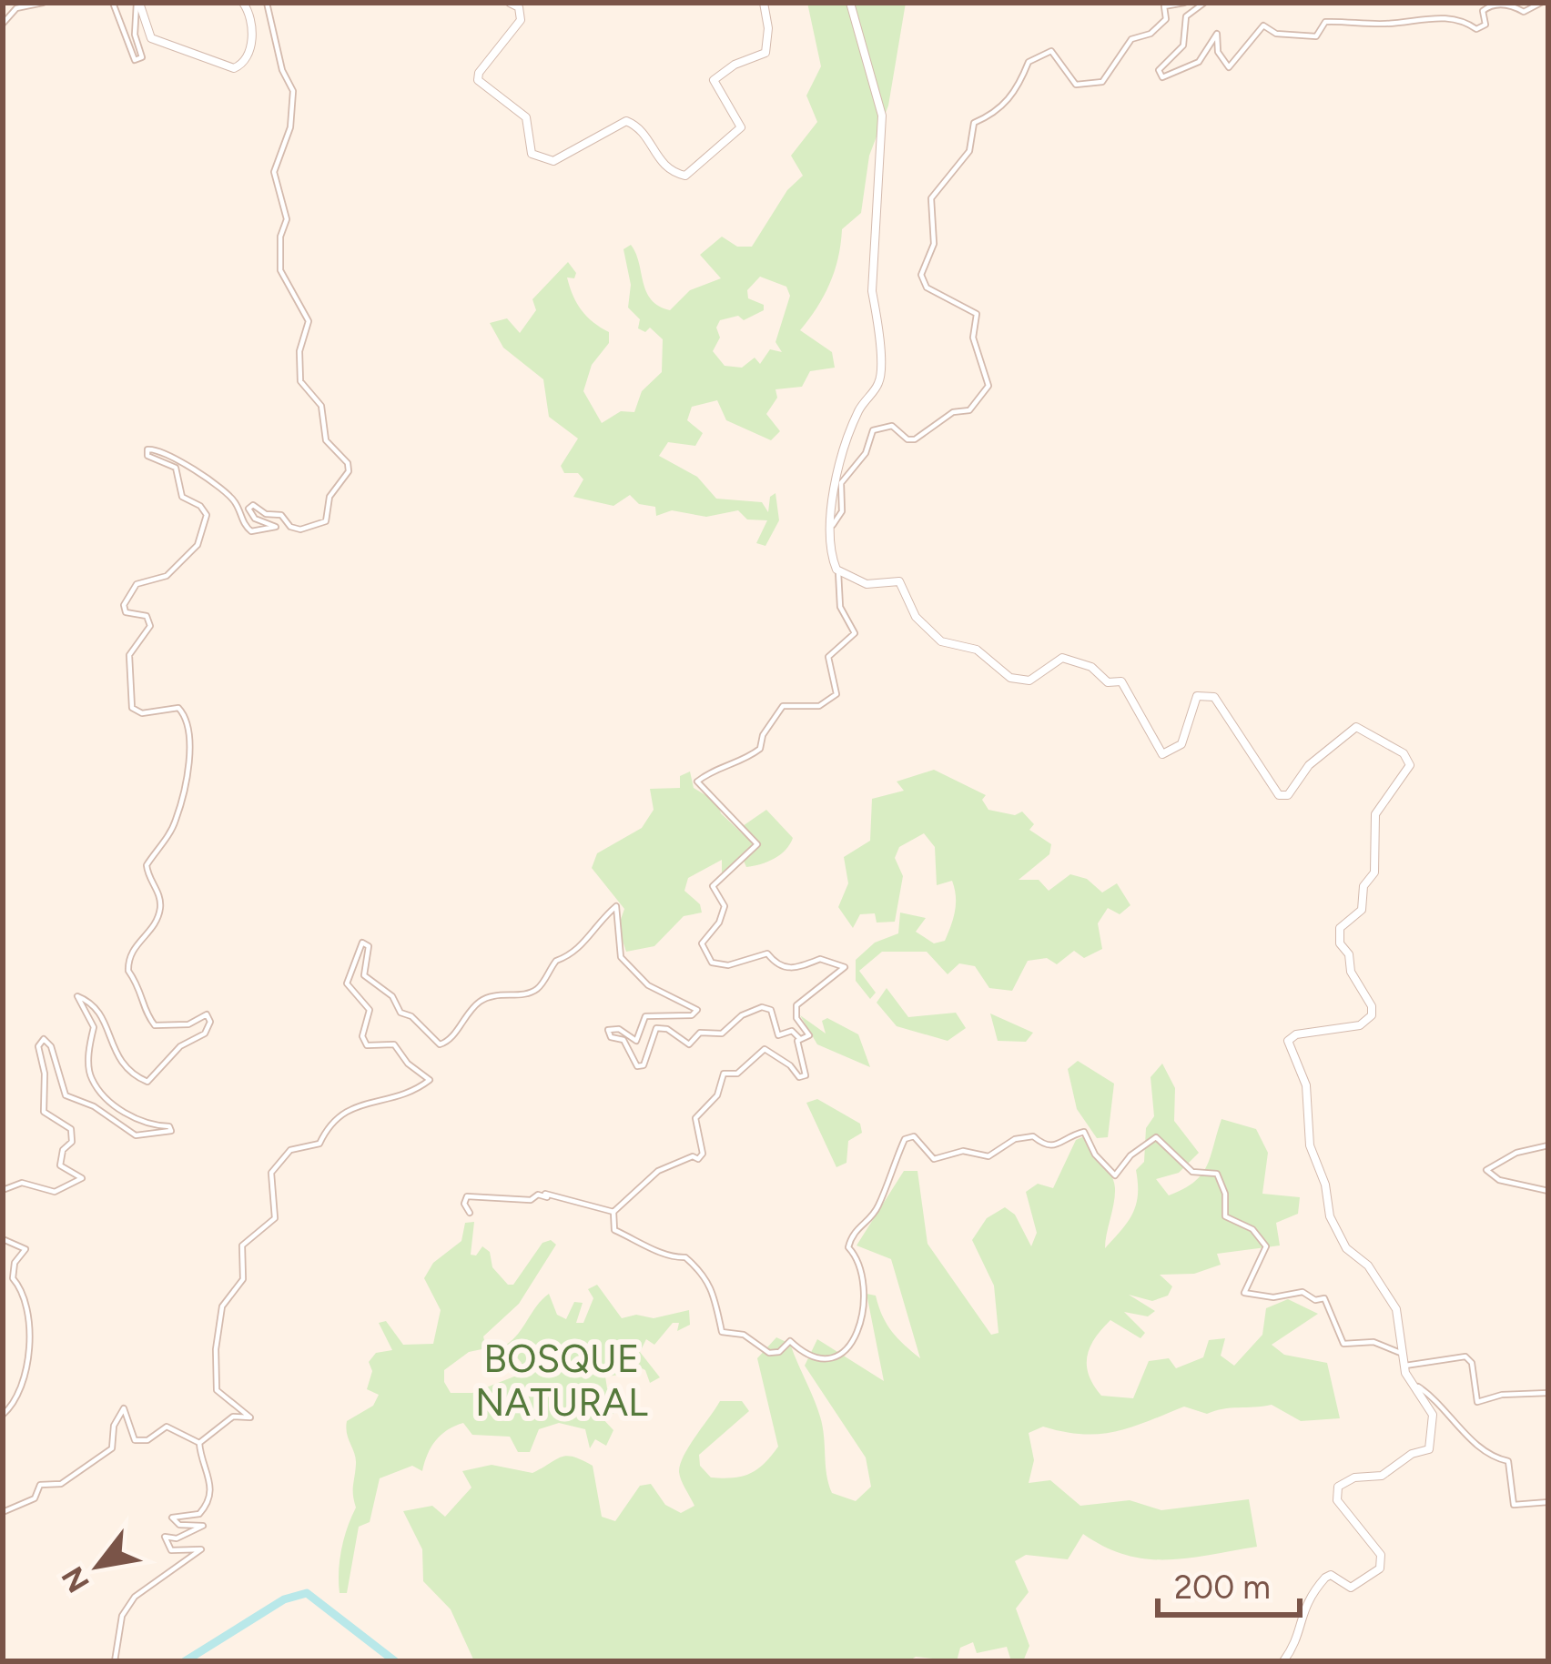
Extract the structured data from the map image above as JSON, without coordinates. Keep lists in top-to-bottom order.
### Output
{
  "parks": ["BOSQUE NATURAL"],
  "scale_bar": "200 m",
  "north": "bottom left"
}
